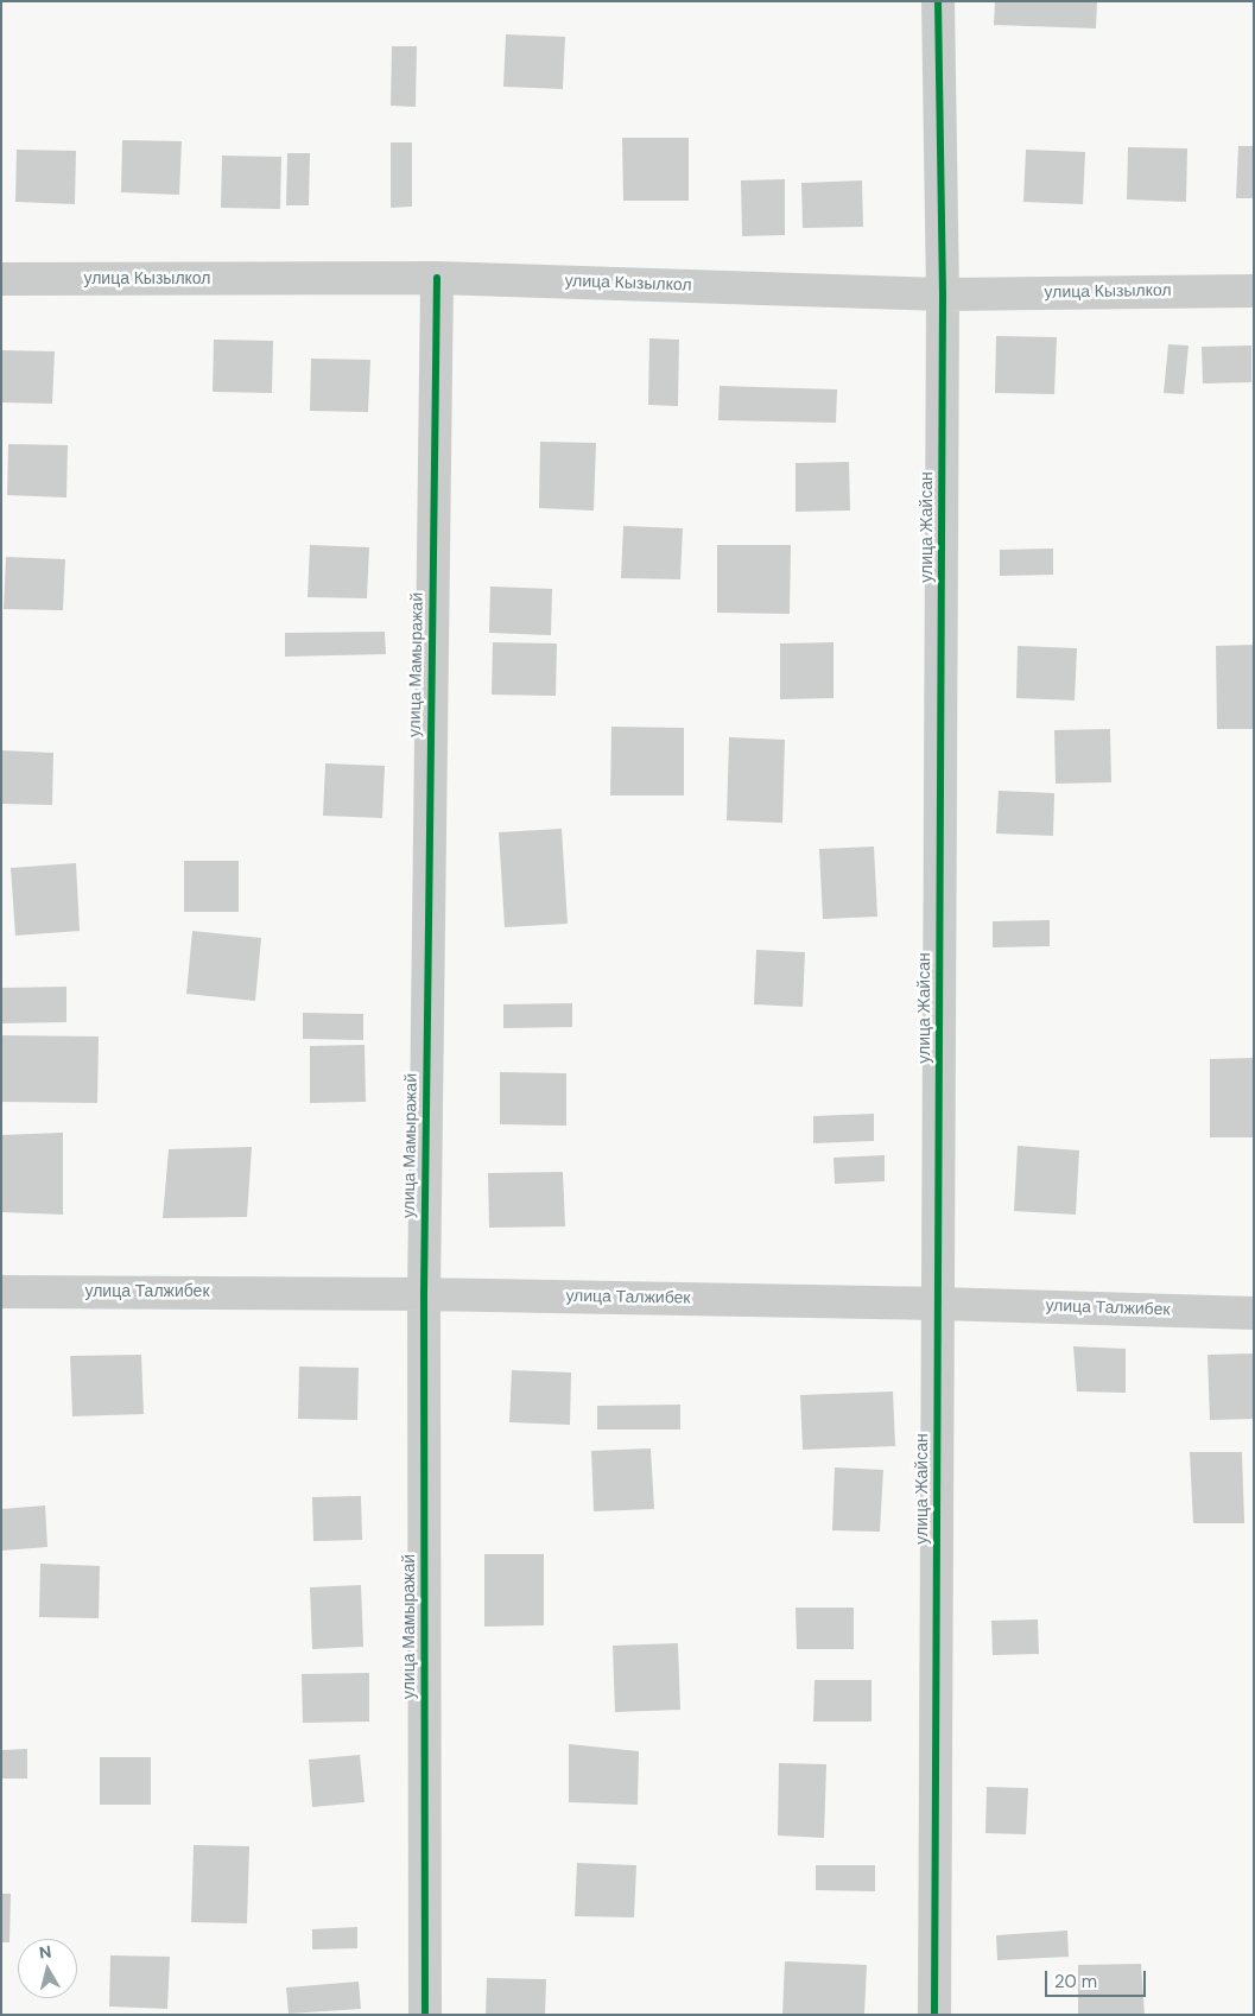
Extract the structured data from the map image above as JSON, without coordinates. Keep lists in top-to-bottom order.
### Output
{
  "streets": {
    "street": [
      "улица Кызылкол",
      "улица Жайсан",
      "улица Мамыражай",
      "улица Талжибек"
    ]
  },
  "crossings": [
    ["улица Кызылкол", "улица Жайсан"],
    ["улица Кызылкол", "улица Мамыражай"],
    ["улица Жайсан", "улица Талжибек"],
    ["улица Мамыражай", "улица Талжибек"]
  ],
  "scale_bar": "20 m",
  "north": "top"
}
